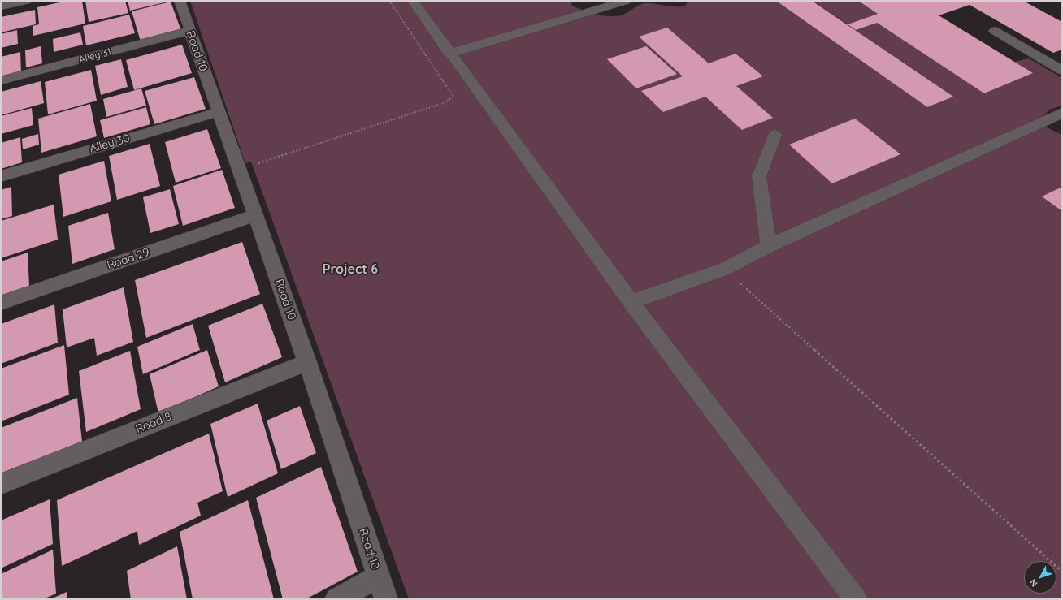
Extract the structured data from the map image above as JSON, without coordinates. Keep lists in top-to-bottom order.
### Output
{
  "streets": {
    "street": [
      "Road 10",
      "Alley 31",
      "Alley 30",
      "Road 29",
      "Road 8"
    ]
  },
  "crossings": [
    ["Road 10", "Alley 31"],
    ["Road 10", "Alley 30"],
    ["Road 10", "Road 29"],
    ["Road 10", "Road 8"]
  ],
  "districts": ["Project 6"],
  "north": "bottom left"
}
